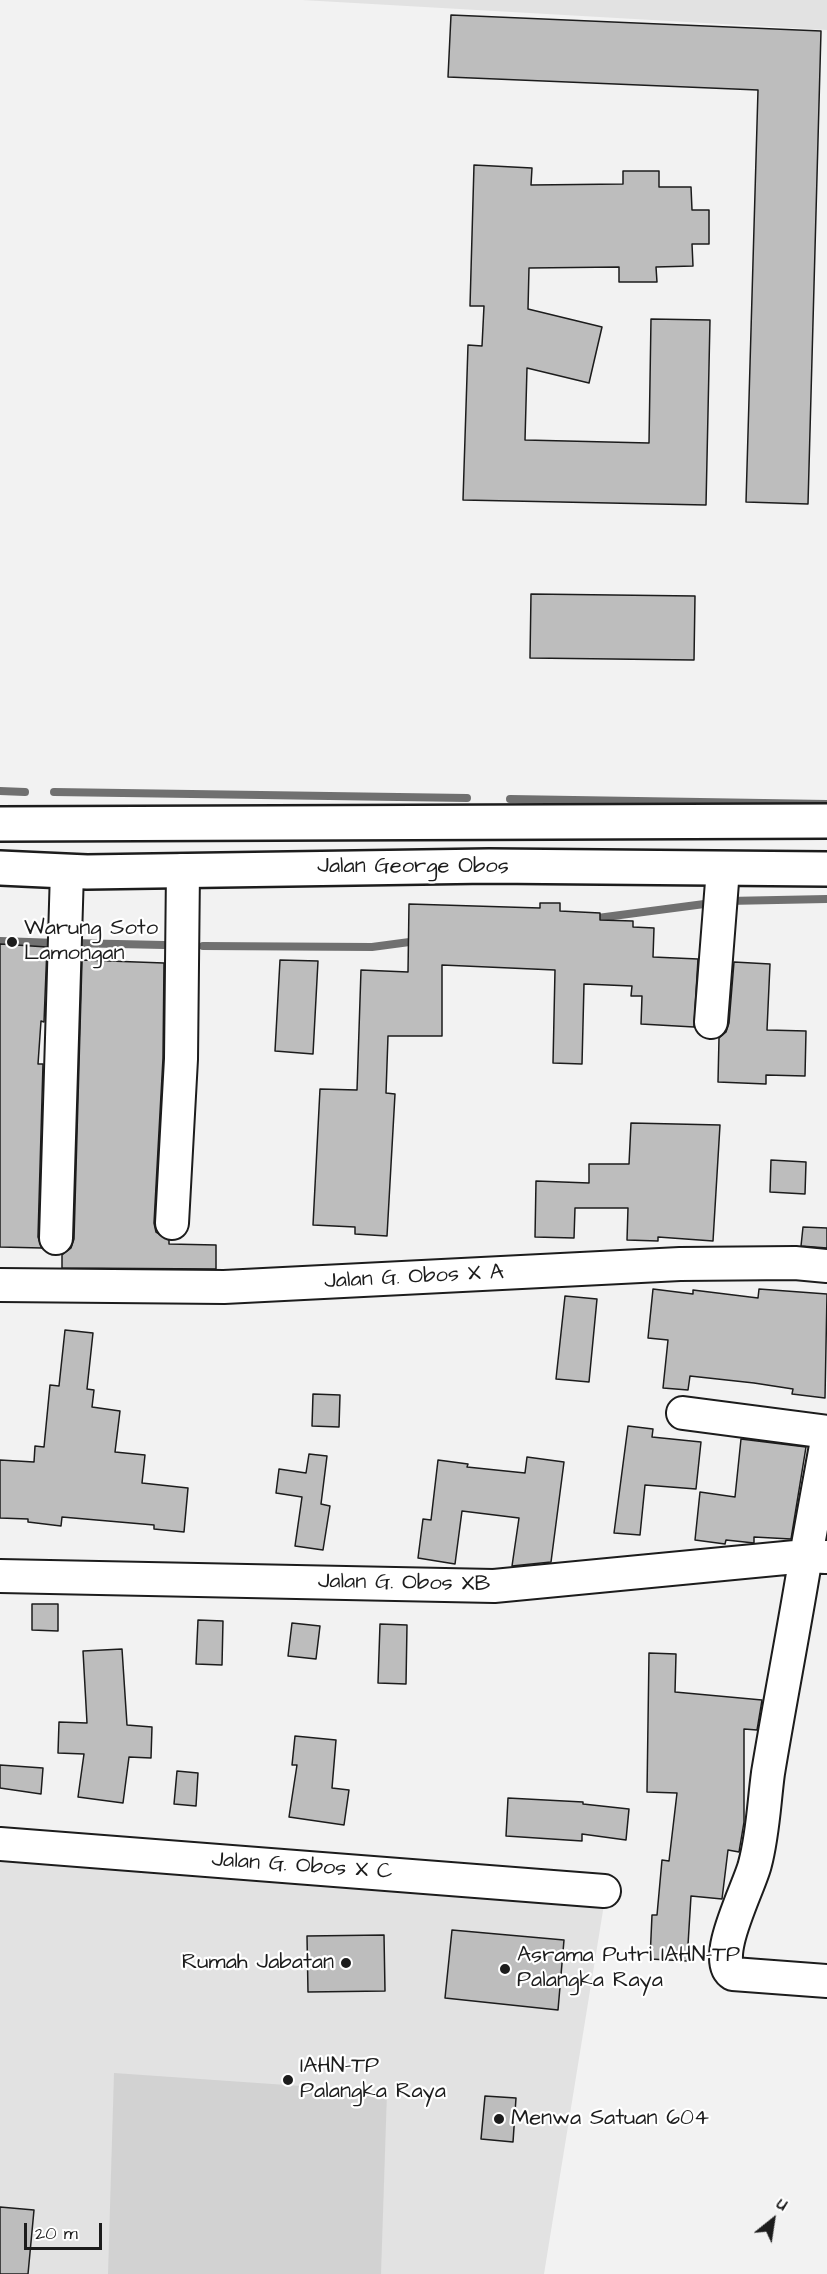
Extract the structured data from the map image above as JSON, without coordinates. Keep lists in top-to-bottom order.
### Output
{
  "streets": {
    "main road": ["Jalan George Obos"],
    "street": ["Jalan G. Obos X A", "Jalan G. Obos XB", "Jalan G. Obos X C"]
  },
  "places": [
    "Warung Soto Lamongan",
    "Rumah Jabatan",
    "Asrama Putri IAHN-TP Palangka Raya",
    "IAHN-TP Palangka Raya",
    "Menwa Satuan 604"
  ],
  "scale_bar": "20 m",
  "north": "top right"
}
